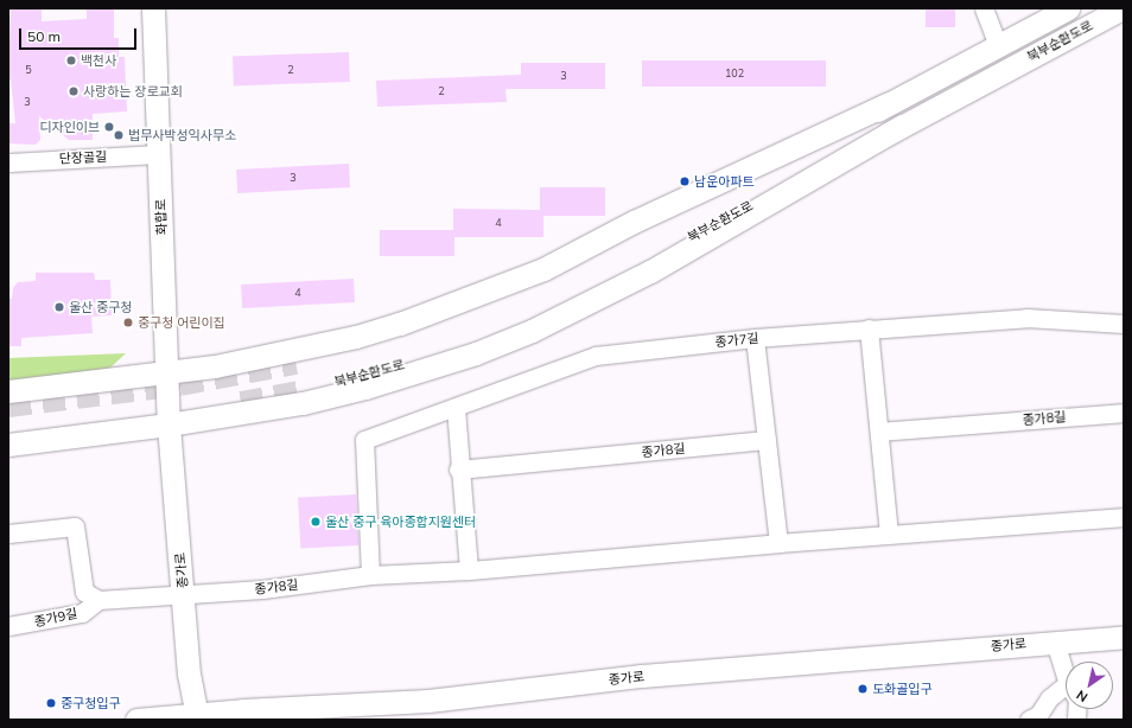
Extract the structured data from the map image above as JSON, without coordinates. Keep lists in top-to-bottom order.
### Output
{
  "streets": {
    "main road": ["북부순환도로", "화합로", "종가로"],
    "street": [
      "단장골길",
      "종가7길",
      "종가8길",
      "종가9길"
    ]
  },
  "crossings": [
    ["단장골길", "화합로"],
    ["화합로", "종가로"],
    ["종가7길", "종가8길"],
    ["종가8길", "종가로"],
    ["종가8길", "종가9길"]
  ],
  "places": [
    "백천사",
    "사랑하는 장로교회",
    "디자인이브",
    "법무사박성익사무소",
    "남운아파트",
    "울산 중구청",
    "중구청 어린이집",
    "울산 중구 육아종합지원센터",
    "도화골입구",
    "중구청입구"
  ],
  "house_numbers": [
    "5",
    "2",
    "102",
    "3",
    "2",
    "3",
    "3",
    "4",
    "4"
  ],
  "scale_bar": "50 m",
  "north": "bottom left"
}
